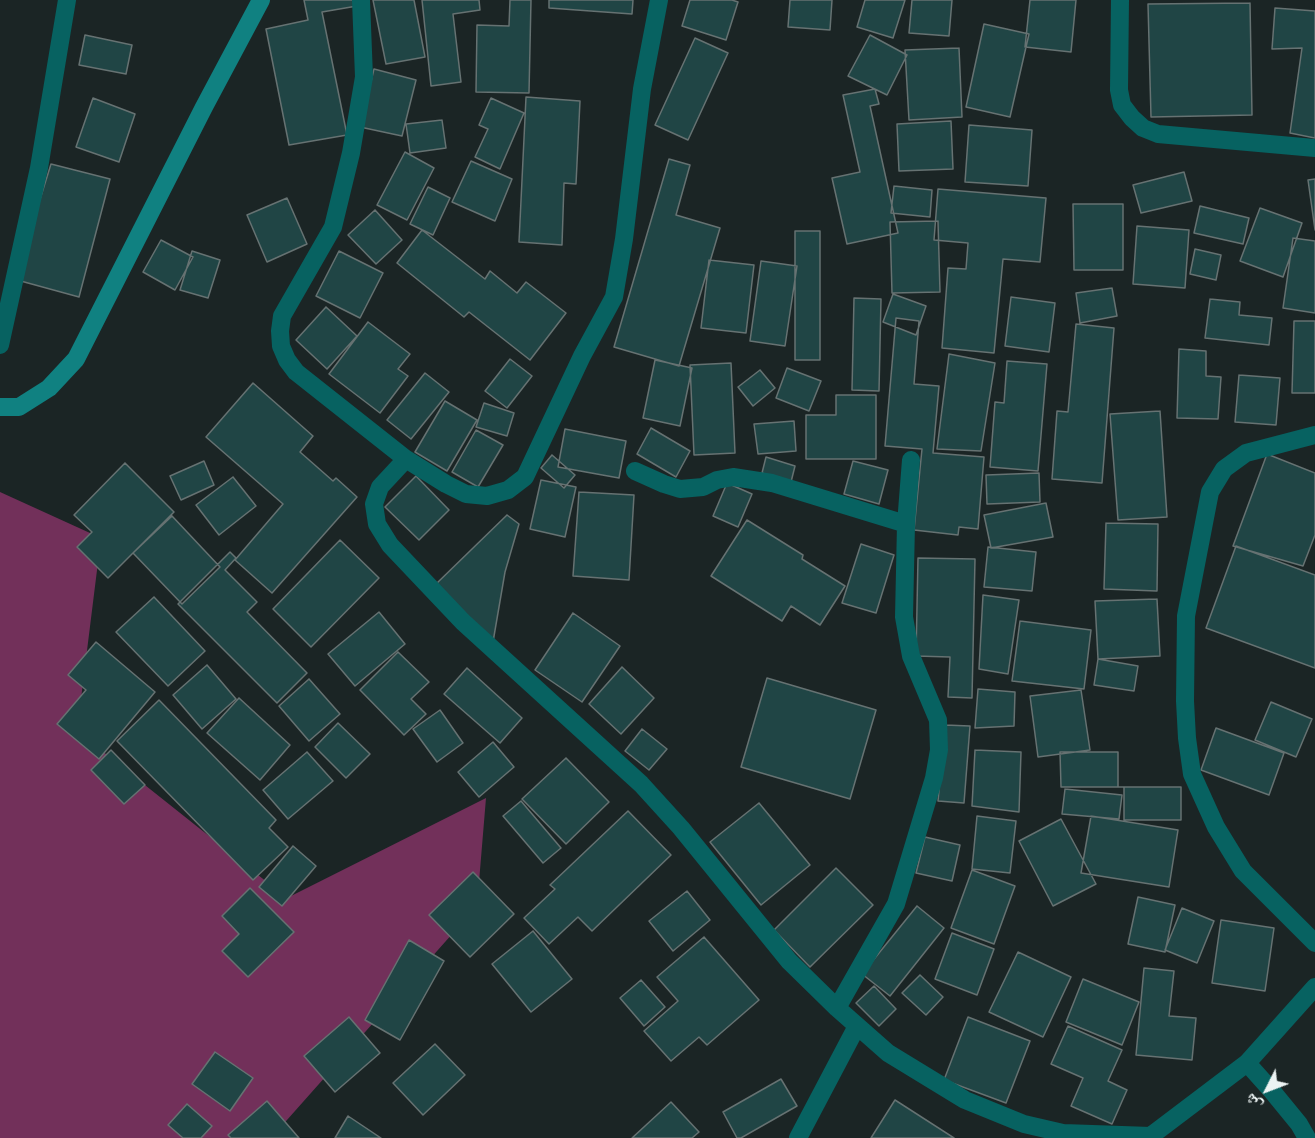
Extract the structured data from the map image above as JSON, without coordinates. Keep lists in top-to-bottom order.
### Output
{
  "north": "bottom left"
}
